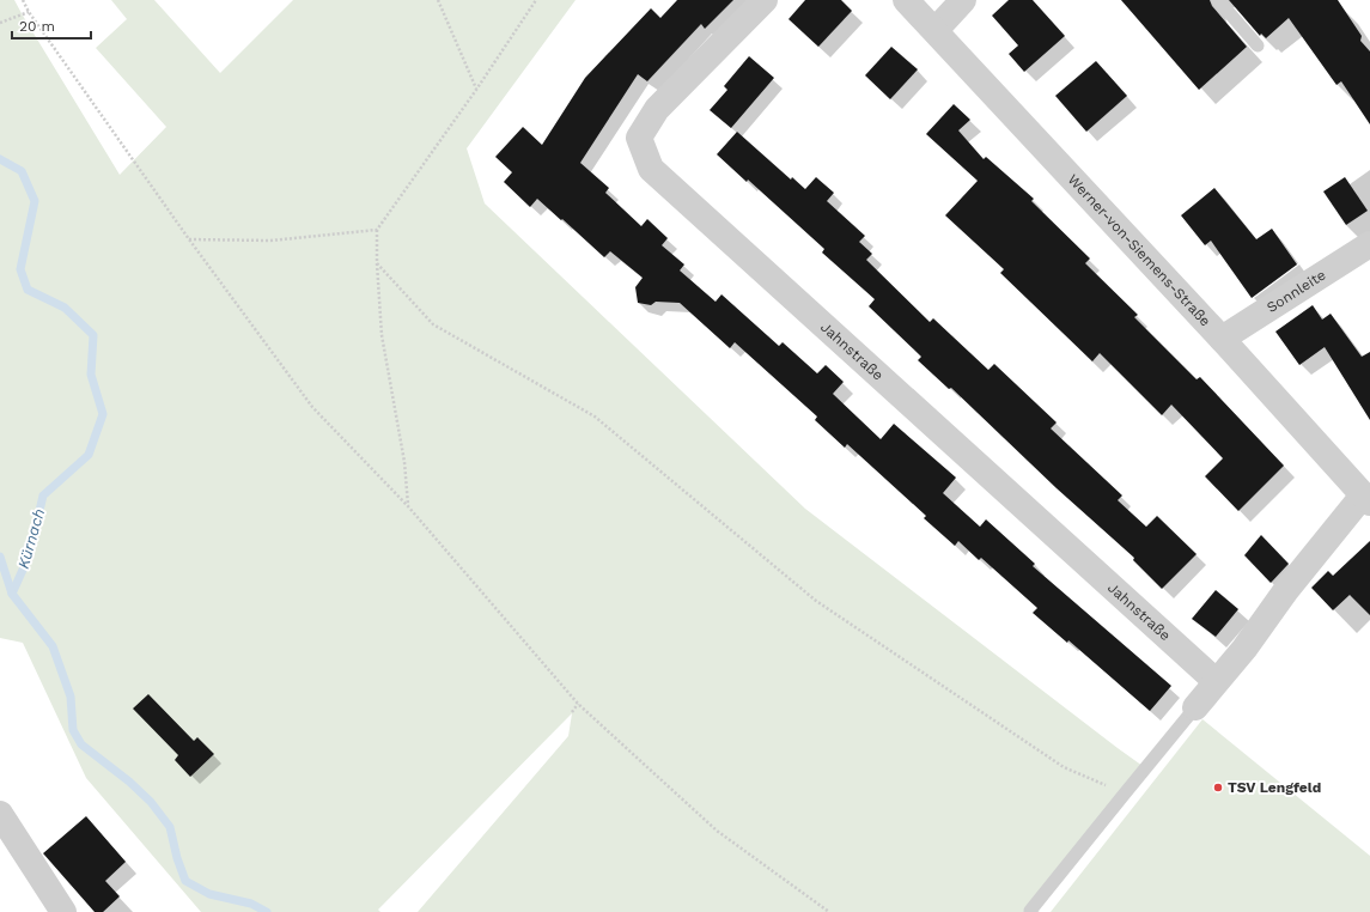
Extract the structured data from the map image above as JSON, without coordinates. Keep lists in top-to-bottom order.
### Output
{
  "streets": {
    "street": ["Werner-von-Siemens-Straße", "Sonnleite", "Jahnstraße"]
  },
  "crossings": [
    ["Werner-von-Siemens-Straße", "Sonnleite"]
  ],
  "water": ["Kürnach"],
  "places": ["TSV Lengfeld"],
  "scale_bar": "20 m"
}
